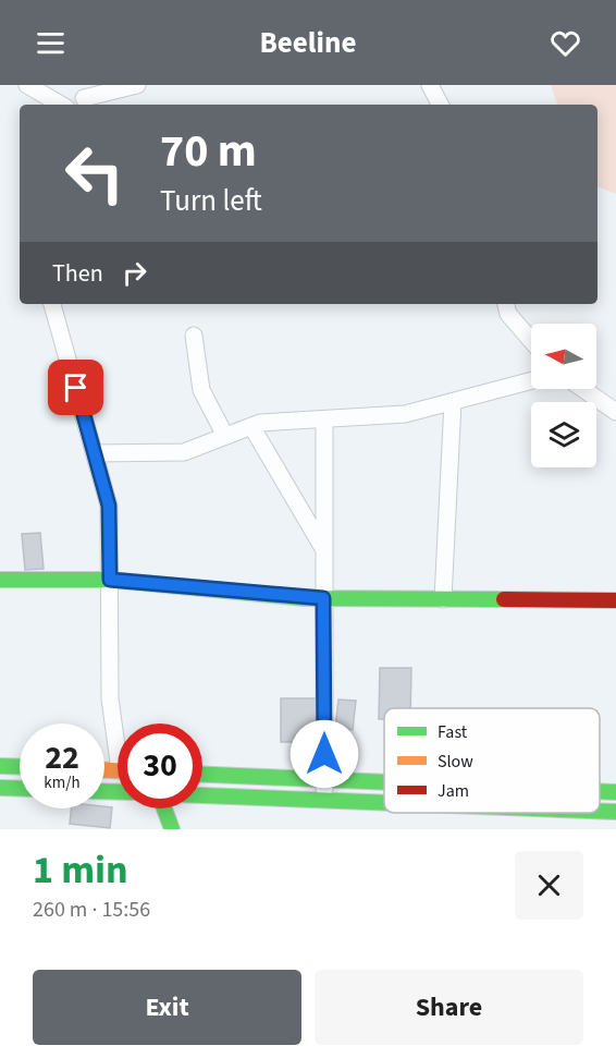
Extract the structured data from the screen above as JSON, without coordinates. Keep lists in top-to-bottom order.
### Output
{
  "legend": ["Fast", "Slow", "Jam"],
  "north": "left",
  "page": {
    "header": "Beeline",
    "turn": ["70 m", "Turn left"],
    "then": "Then",
    "speed": "22 km/h",
    "limit": "30",
    "heading": ["1 min", "260 m · 15:56"],
    "buttons": ["Exit", "Share"]
  }
}
